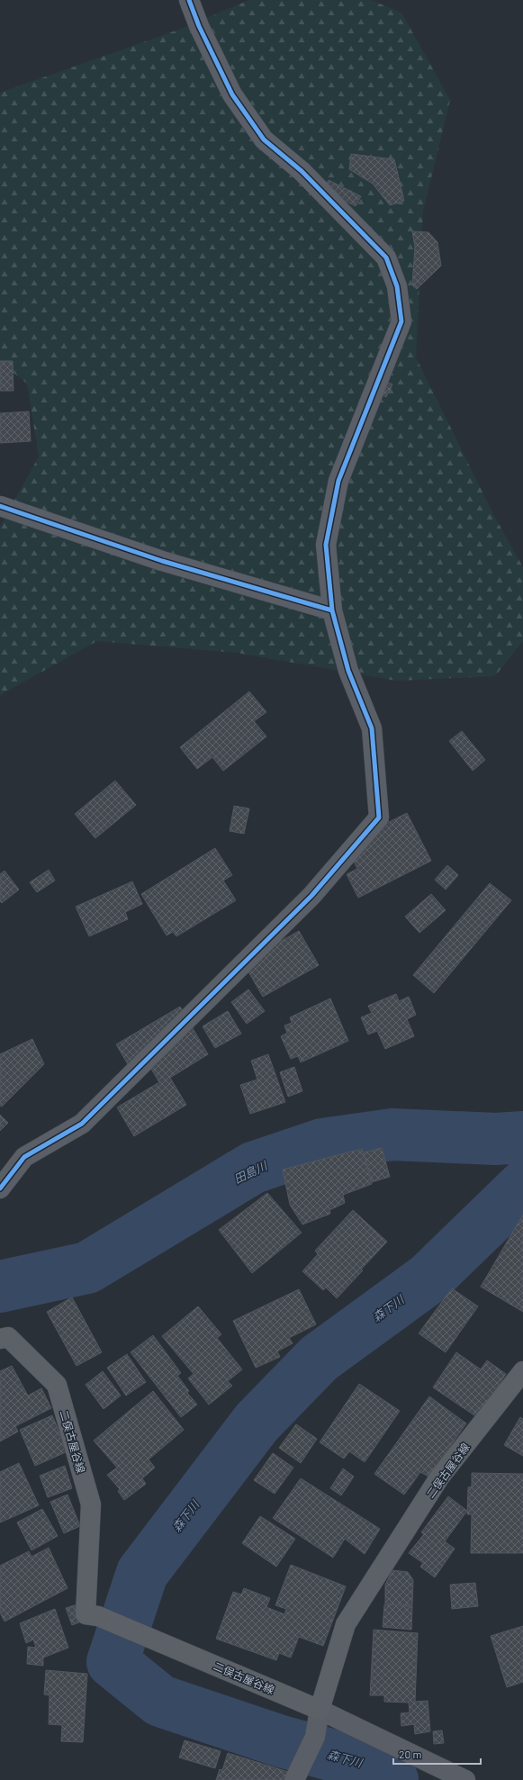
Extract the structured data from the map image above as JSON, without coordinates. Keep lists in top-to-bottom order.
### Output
{
  "streets": {
    "main road": ["二俣古屋谷線"]
  },
  "water": ["田島川", "森下川"],
  "scale_bar": "20 m"
}
